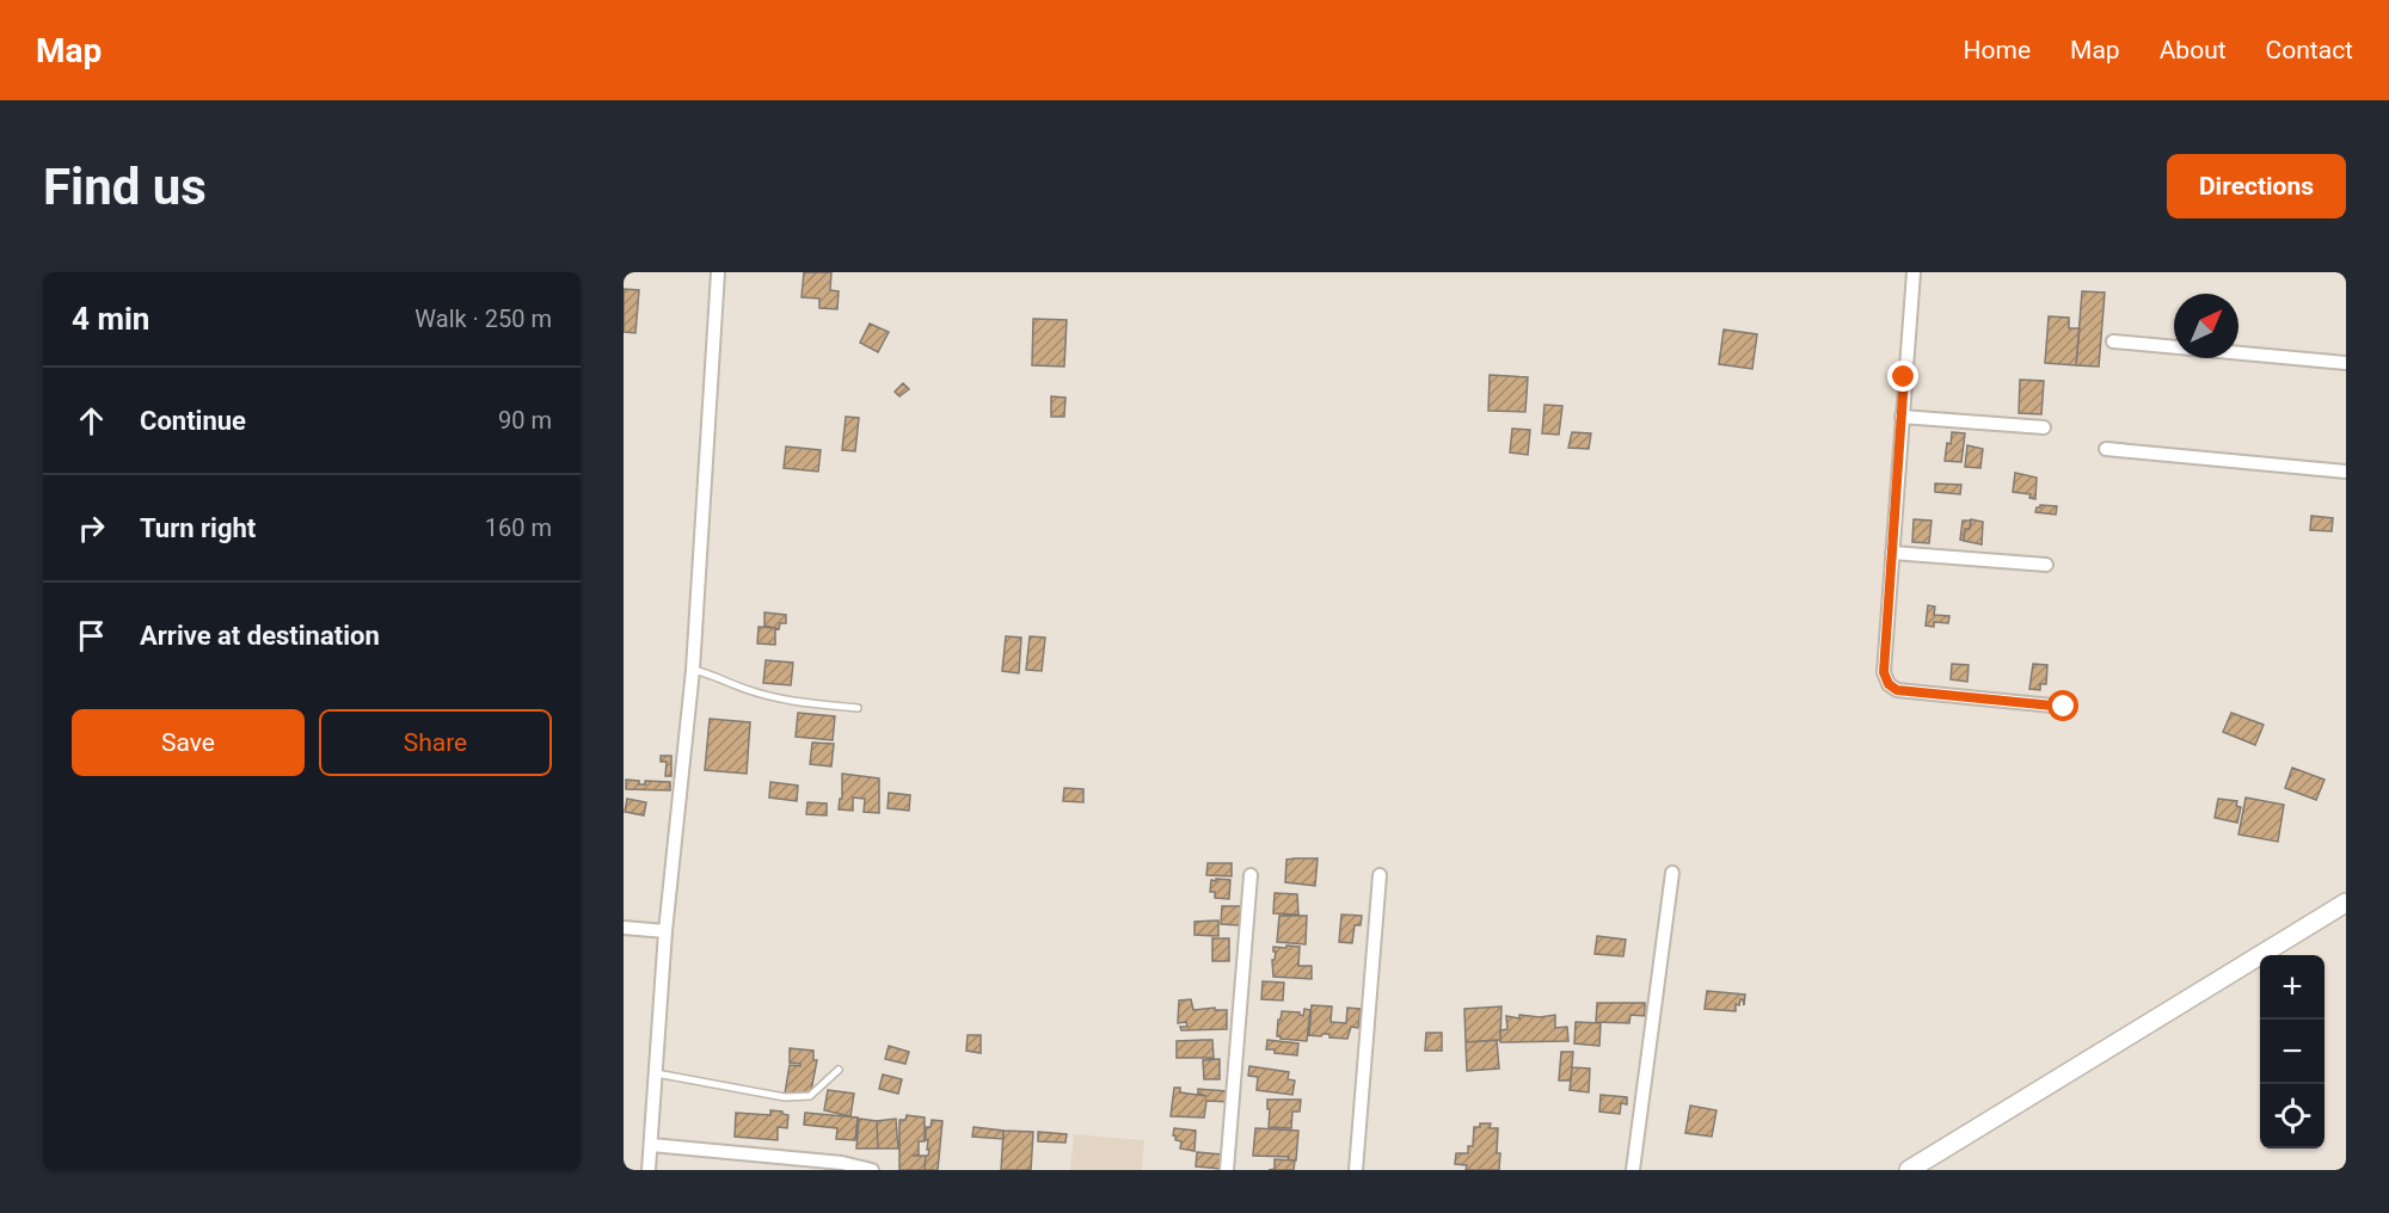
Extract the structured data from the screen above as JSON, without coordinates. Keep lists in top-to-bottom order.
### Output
{
  "north": "top right",
  "page": {
    "header": "Map",
    "nav": [
      "Home",
      "Map",
      "About",
      "Contact"
    ],
    "buttons": [
      "Directions",
      ["Save", "Share"]
    ],
    "title": "Find us",
    "heading": ["4 min", "Walk · 250 m"],
    "list": [
      ["Continue", "90 m"],
      ["Turn right", "160 m"],
      "Arrive at destination"
    ],
    "map_buttons": ["+", "−"]
  }
}
